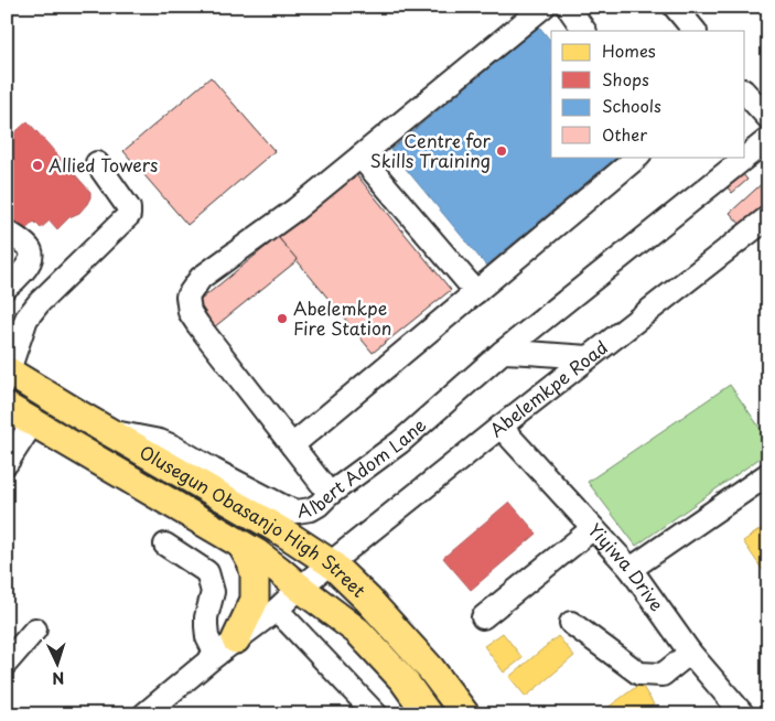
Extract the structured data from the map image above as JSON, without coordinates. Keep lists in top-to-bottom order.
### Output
{
  "streets": {
    "main road": ["Olusegun Obasanjo High Street"],
    "street": ["Abelemkpe Road", "Albert Adom Lane", "Yiyiwa Drive"]
  },
  "crossings": [
    ["Abelemkpe Road", "Olusegun Obasanjo High Street"],
    ["Abelemkpe Road", "Yiyiwa Drive"],
    ["Albert Adom Lane", "Olusegun Obasanjo High Street"]
  ],
  "places": ["Centre for Skills Training", "Allied Towers", "Abelemkpe Fire Station"],
  "legend": [
    "Homes",
    "Shops",
    "Schools",
    "Other"
  ],
  "north": "bottom"
}
